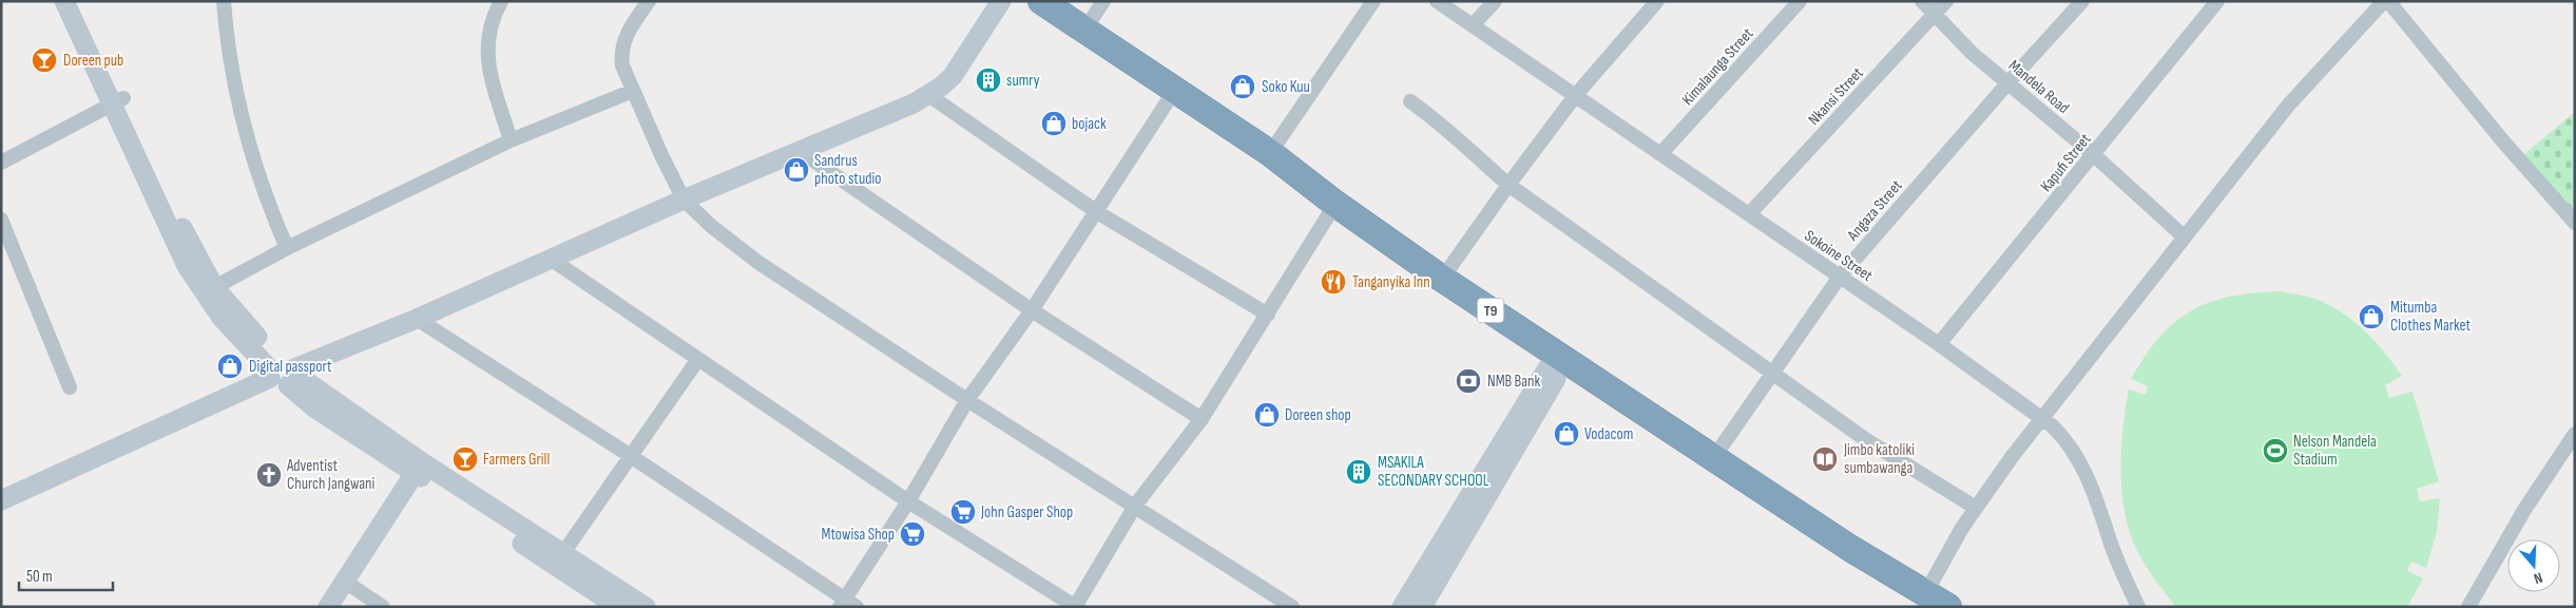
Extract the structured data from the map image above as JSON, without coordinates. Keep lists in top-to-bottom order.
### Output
{
  "streets": {
    "highway": ["T9"],
    "street": [
      "Kimalaunga Street",
      "Mandela Road",
      "Nkansi Street",
      "Kapufi Street",
      "Angaza Street",
      "Sokoine Street"
    ]
  },
  "crossings": [
    ["Kimalaunga Street", "Sokoine Street"],
    ["Mandela Road", "Nkansi Street"],
    ["Mandela Road", "Kapufi Street"],
    ["Mandela Road", "Angaza Street"],
    ["Nkansi Street", "Sokoine Street"],
    ["Kapufi Street", "Sokoine Street"],
    ["Angaza Street", "Sokoine Street"],
    ["Angaza Street", "T9"]
  ],
  "places": {
    "bar": ["Doreen pub", "Farmers Grill"],
    "building": ["sumry", "MSAKILA SECONDARY SCHOOL"],
    "shop": [
      "Soko Kuu",
      "bojack",
      "Sandrus photo studio",
      "Mitumba Clothes Market",
      "Digital passport",
      "Doreen shop",
      "Vodacom"
    ],
    "restaurant": ["Tanganyika Inn"],
    "bank": ["NMB Bank"],
    "sports": ["Nelson Mandela Stadium"],
    "library": ["Jimbo katoliki sumbawanga"],
    "church": ["Adventist Church Jangwani"],
    "supermarket": ["John Gasper Shop", "Mtowisa Shop"]
  },
  "scale_bar": "50 m",
  "north": "bottom"
}
